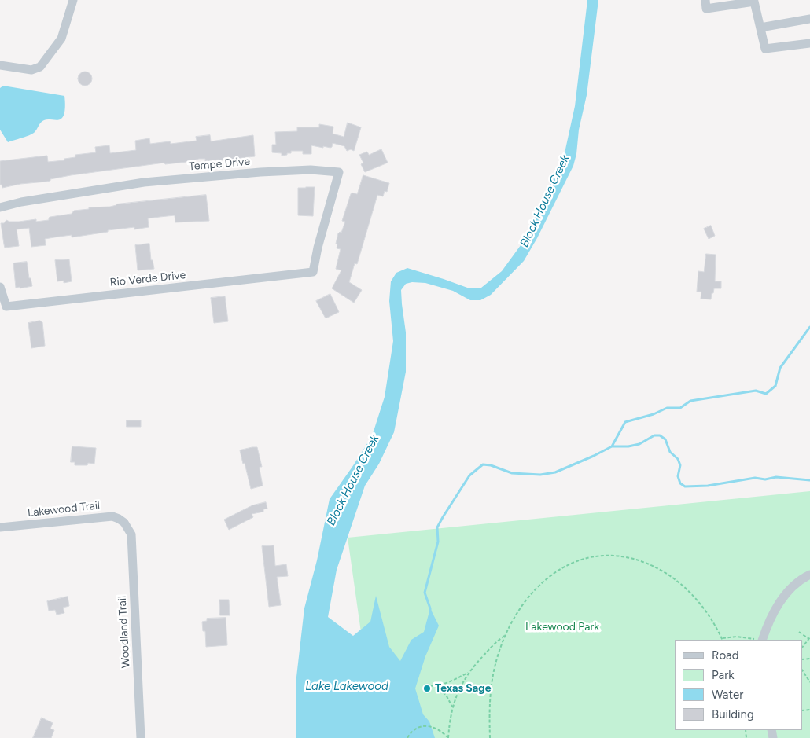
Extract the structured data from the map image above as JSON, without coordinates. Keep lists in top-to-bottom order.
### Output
{
  "streets": {
    "street": [
      "Tempe Drive",
      "Rio Verde Drive",
      "Lakewood Trail",
      "Woodland Trail"
    ]
  },
  "crossings": [
    ["Tempe Drive", "Rio Verde Drive"],
    ["Lakewood Trail", "Woodland Trail"]
  ],
  "water": ["Block House Creek", "Lake Lakewood"],
  "parks": ["Lakewood Park"],
  "places": ["Texas Sage"],
  "legend": [
    "Road",
    "Park",
    "Water",
    "Building"
  ]
}
